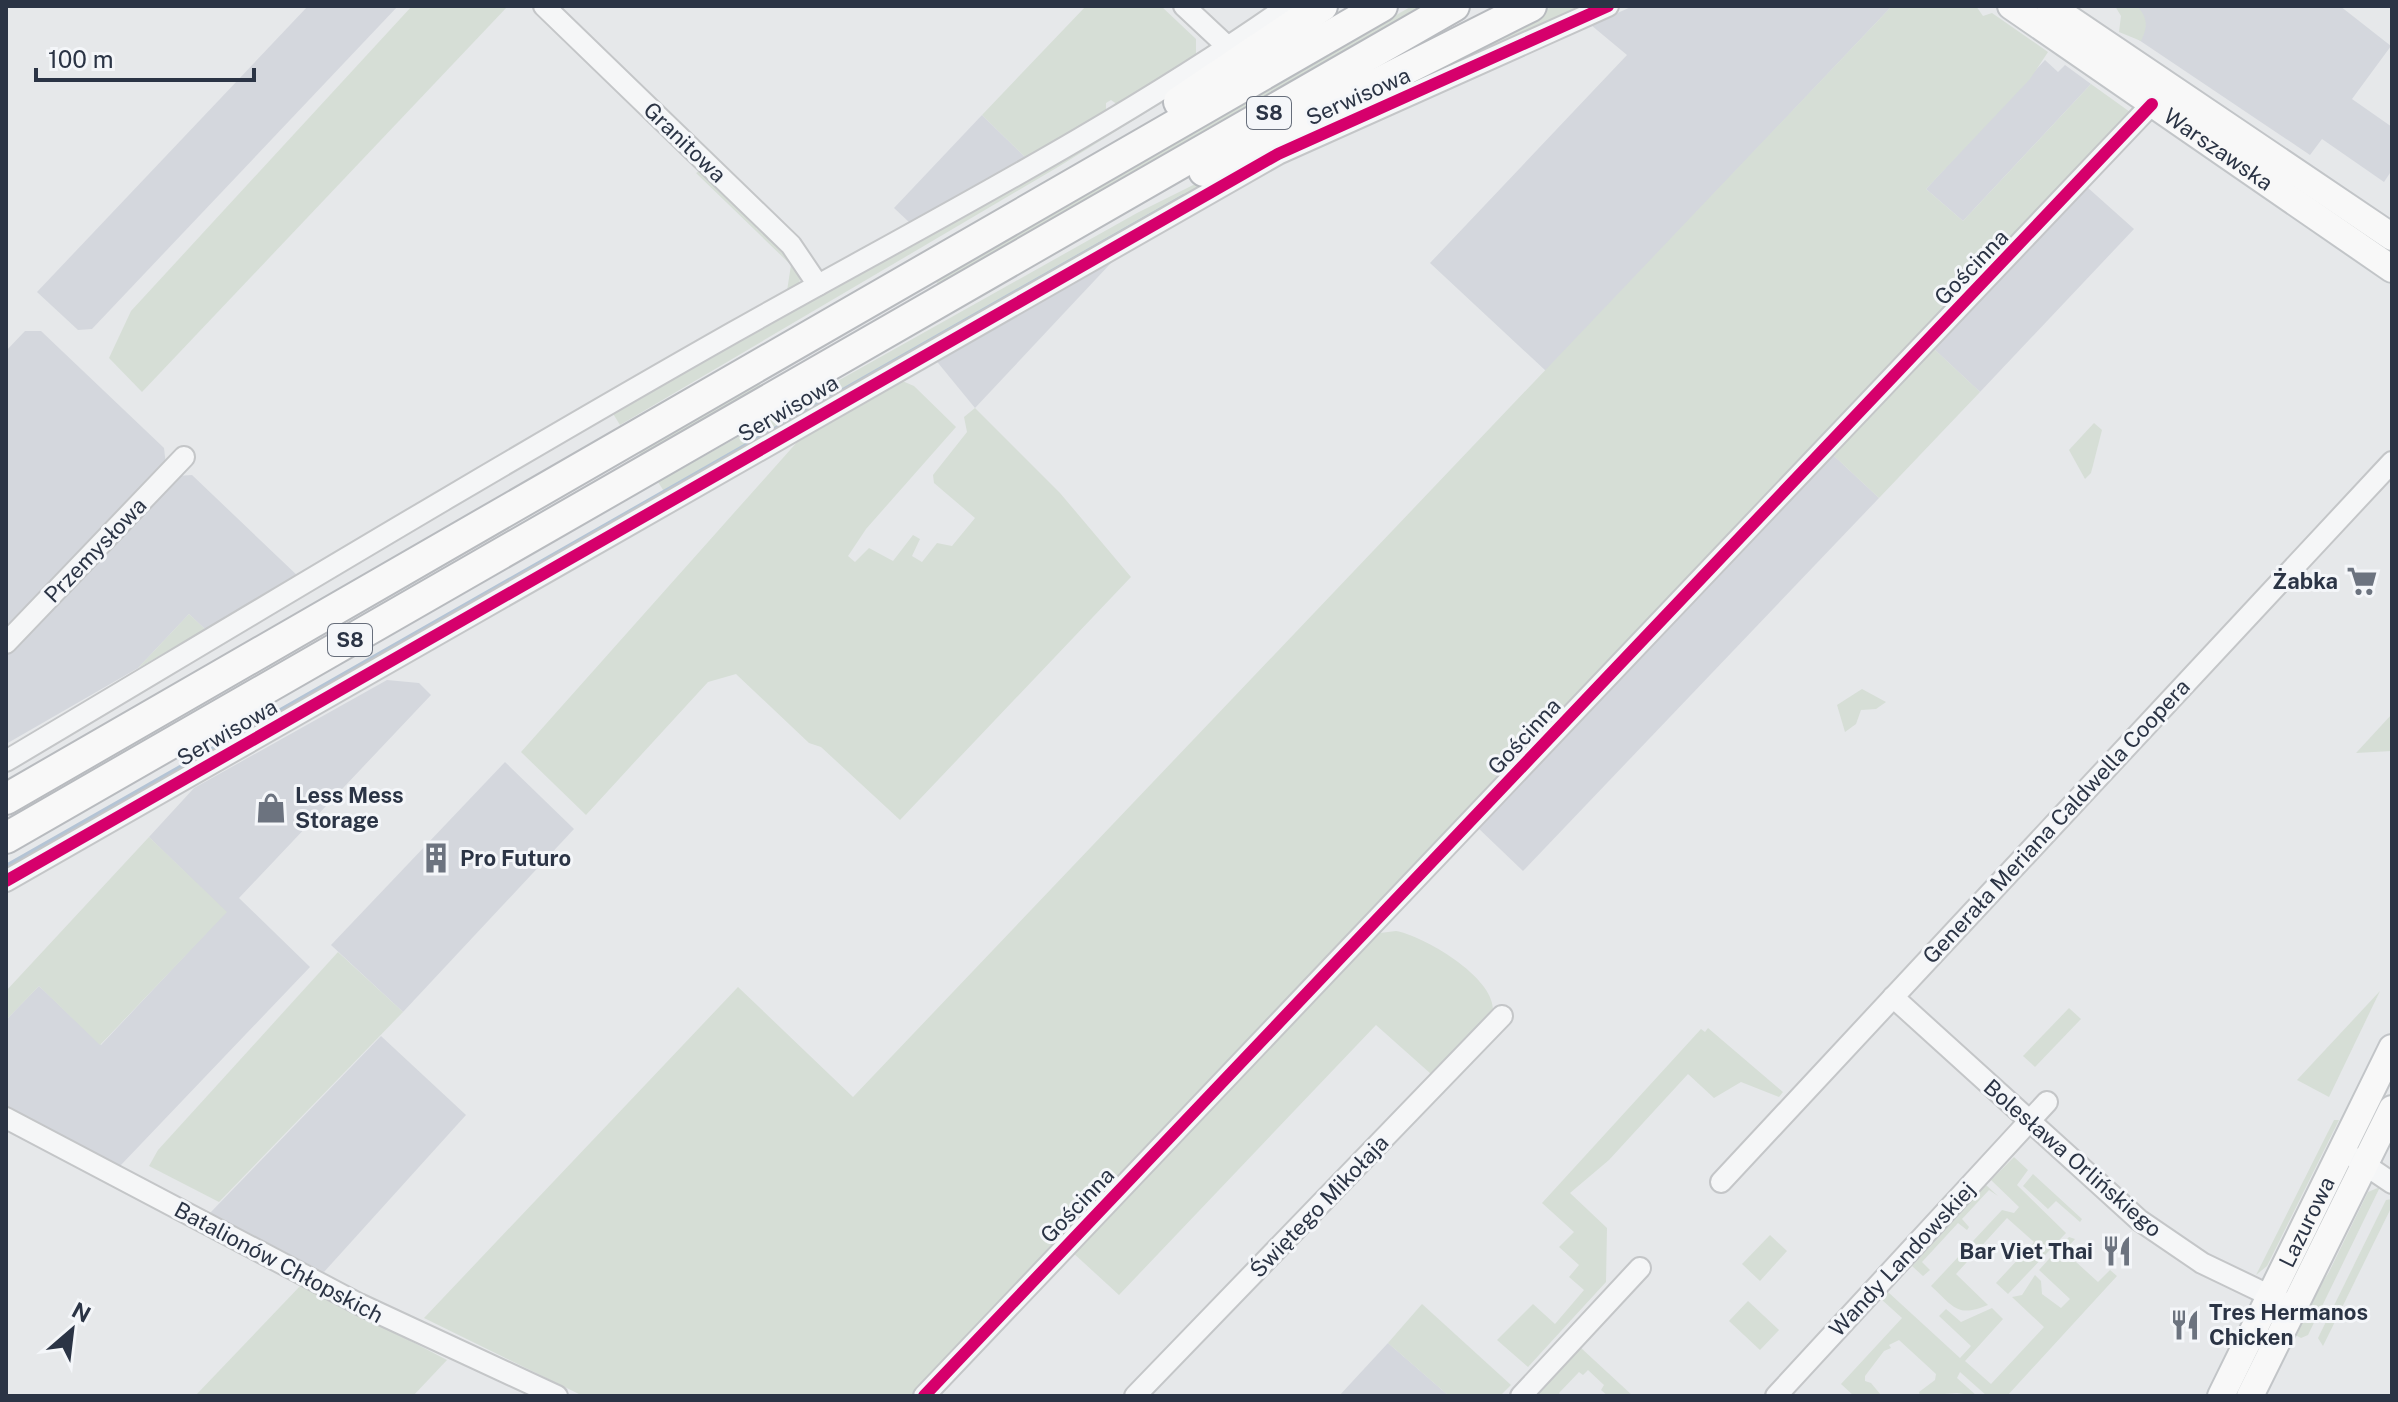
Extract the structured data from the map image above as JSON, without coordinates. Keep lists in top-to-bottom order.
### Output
{
  "streets": {
    "highway": ["S8"],
    "main road": ["Warszawska", "Lazurowa"],
    "street": [
      "Serwisowa",
      "Granitowa",
      "Gościnna",
      "Przemysłowa",
      "Generała Meriana Caldwella Coopera",
      "Bolesława Orlińskiego",
      "Świętego Mikołaja",
      "Wandy Landowskiej",
      "Batalionów Chłopskich"
    ]
  },
  "crossings": [
    ["Warszawska", "Gościnna"],
    ["Generała Meriana Caldwella Coopera", "Bolesława Orlińskiego"],
    ["Bolesława Orlińskiego", "Lazurowa"],
    ["Bolesława Orlińskiego", "Wandy Landowskiej"]
  ],
  "places": {
    "supermarket": ["Żabka"],
    "shop": ["Less Mess Storage"],
    "building": ["Pro Futuro"],
    "restaurant": ["Bar Viet Thai", "Tres Hermanos Chicken"]
  },
  "scale_bar": "100 m",
  "north": "top right"
}
